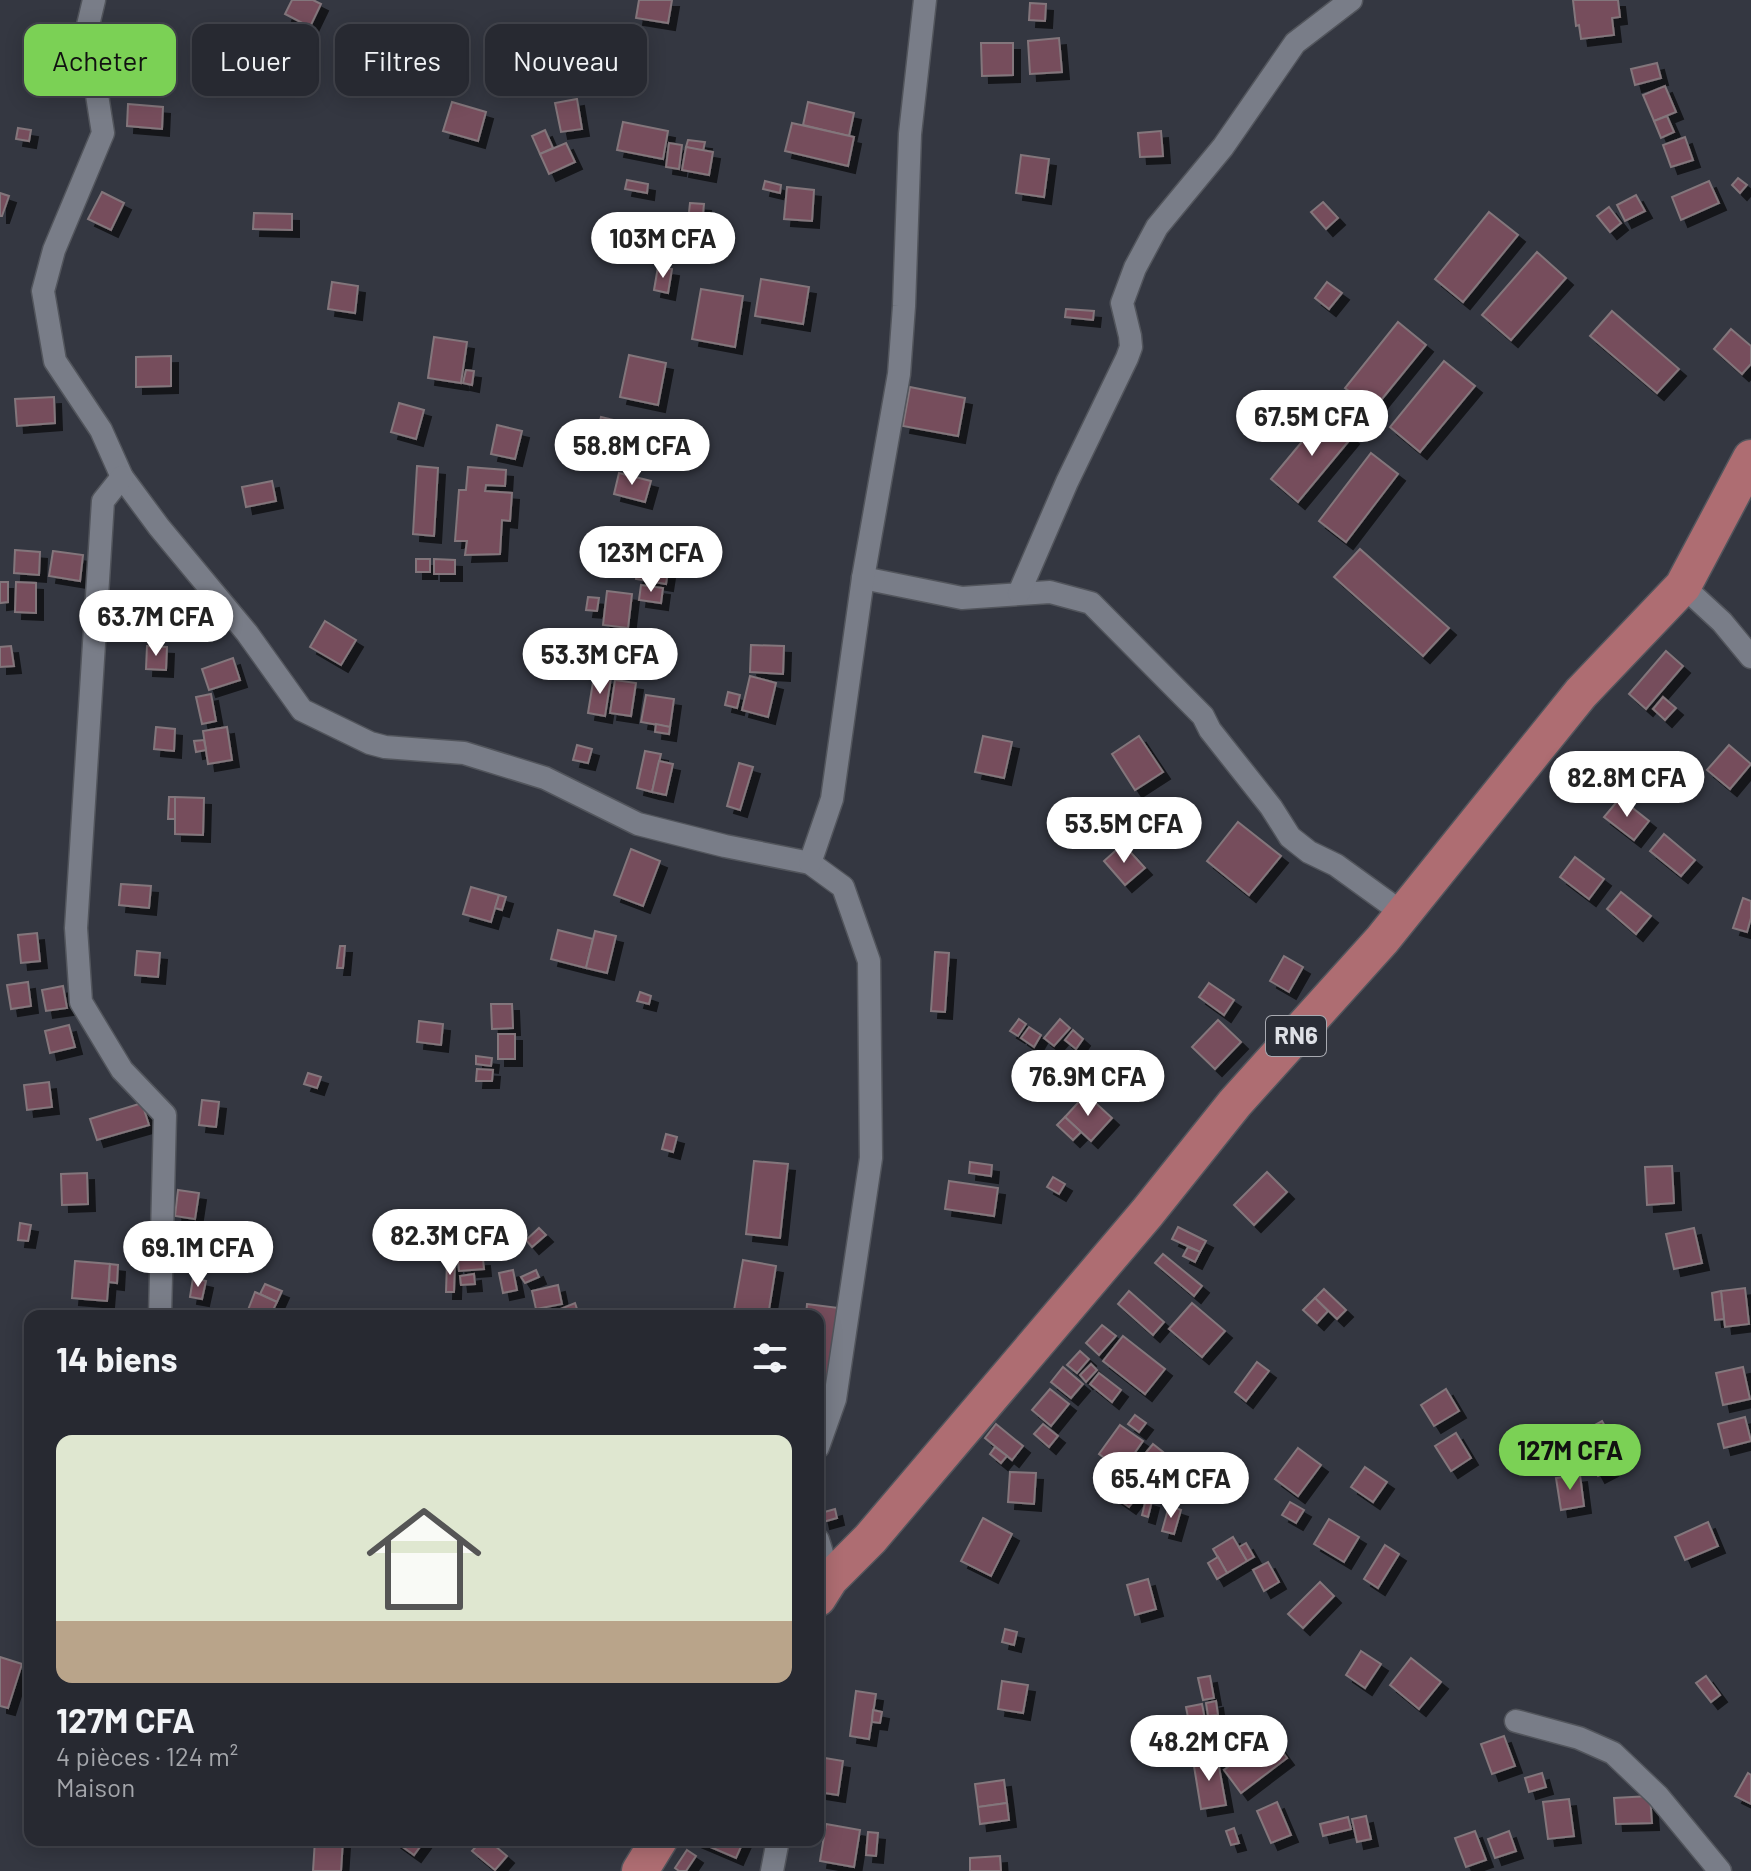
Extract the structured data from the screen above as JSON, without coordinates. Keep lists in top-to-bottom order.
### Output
{
  "streets": {
    "highway": ["RN6"]
  },
  "page": {
    "chip": [
      "Acheter",
      "Louer",
      "Filtres",
      "Nouveau"
    ],
    "price": [
      "103M CFA",
      "67.5M CFA",
      "58.8M CFA",
      "123M CFA",
      "63.7M CFA",
      "53.3M CFA",
      "82.8M CFA",
      "53.5M CFA",
      "76.9M CFA",
      "82.3M CFA",
      "69.1M CFA",
      "127M CFA",
      "65.4M CFA",
      "48.2M CFA"
    ],
    "heading": "14 biens",
    "list": [
      {
        "name": "127M CFA",
        "note": "4 pièces · 124 m² · Maison"
      }
    ]
  }
}
